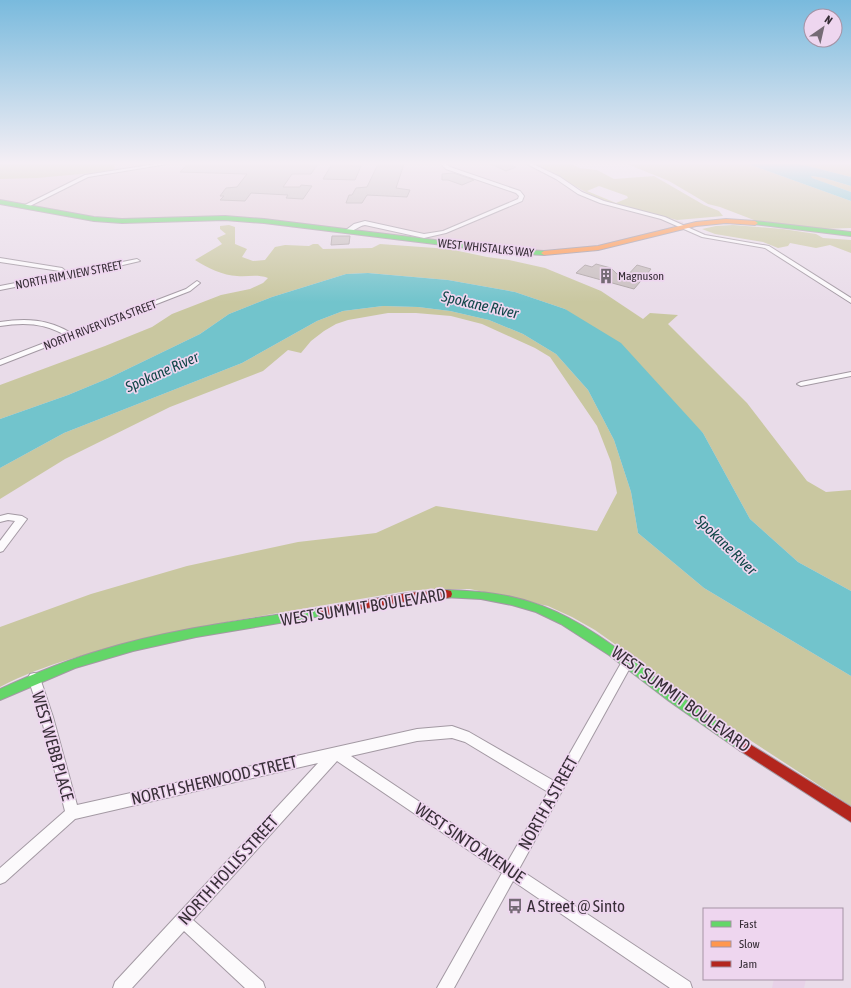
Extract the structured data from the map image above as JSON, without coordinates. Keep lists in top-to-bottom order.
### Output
{
  "streets": {
    "main road": ["WEST WHISTALKS WAY", "WEST SUMMIT BOULEVARD"],
    "street": [
      "NORTH RIM VIEW STREET",
      "NORTH RIVER VISTA STREET",
      "WEST WEBB PLACE",
      "NORTH SHERWOOD STREET",
      "NORTH A STREET",
      "WEST SINTO AVENUE",
      "NORTH HOLLIS STREET"
    ]
  },
  "crossings": [
    ["WEST SUMMIT BOULEVARD", "WEST WEBB PLACE"],
    ["WEST SUMMIT BOULEVARD", "NORTH A STREET"],
    ["WEST WEBB PLACE", "NORTH SHERWOOD STREET"],
    ["NORTH SHERWOOD STREET", "NORTH A STREET"],
    ["NORTH SHERWOOD STREET", "WEST SINTO AVENUE"],
    ["NORTH SHERWOOD STREET", "NORTH HOLLIS STREET"],
    ["NORTH A STREET", "WEST SINTO AVENUE"],
    ["WEST SINTO AVENUE", "NORTH HOLLIS STREET"]
  ],
  "water": ["Spokane River"],
  "places": {
    "building": ["Magnuson"],
    "bus stop": ["A Street @ Sinto"]
  },
  "legend": ["Fast", "Slow", "Jam"],
  "north": "top right"
}
